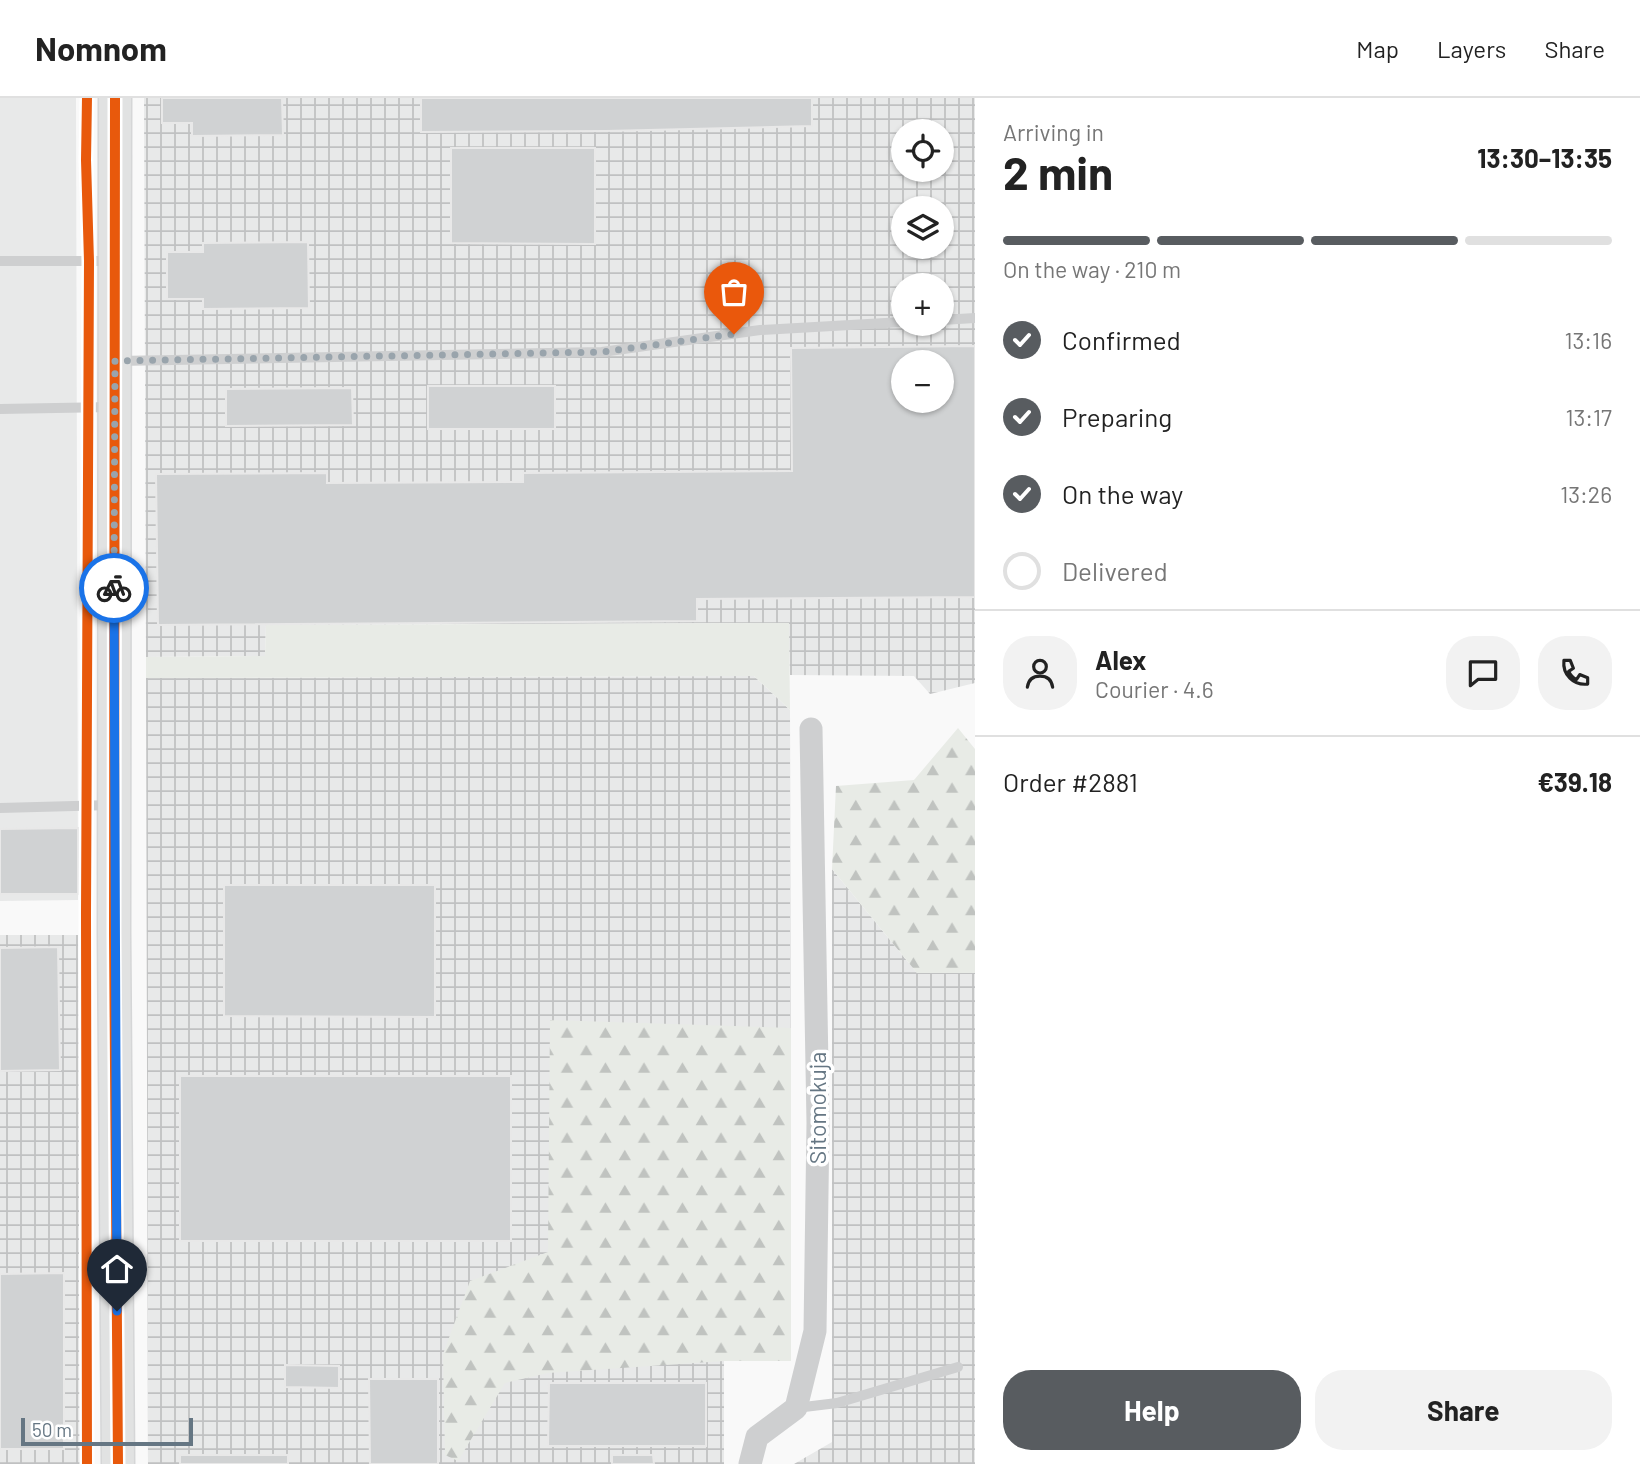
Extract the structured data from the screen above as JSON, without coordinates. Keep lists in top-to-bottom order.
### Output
{
  "streets": {
    "street": ["Sitomokuja"]
  },
  "scale_bar": "50 m",
  "page": {
    "header": "Nomnom",
    "nav": ["Map", "Layers", "Share"],
    "heading": ["2 min", "Arriving in", "13:30–13:35"],
    "panel": [
      "Alex",
      "Courier · 4.6",
      "Order #2881",
      "€39.18"
    ],
    "map_buttons": ["+", "−"],
    "bar": "On the way · 210 m",
    "list": [
      ["Confirmed", "13:16"],
      ["Preparing", "13:17"],
      ["On the way", "13:26"],
      "Delivered"
    ],
    "buttons": ["Help", "Share"],
    "scale": "50 m"
  }
}
